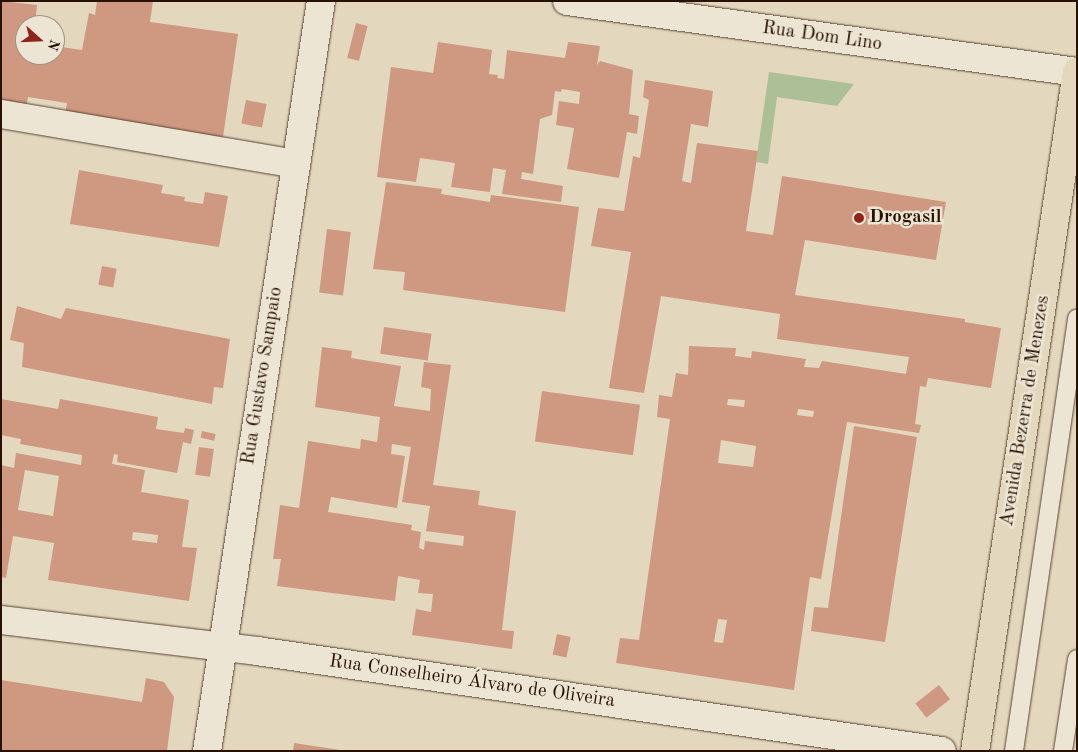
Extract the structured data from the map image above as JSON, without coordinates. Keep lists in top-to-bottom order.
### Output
{
  "streets": {
    "main road": ["Avenida Bezerra de Menezes"],
    "street": ["Rua Dom Lino", "Rua Gustavo Sampaio", "Rua Conselheiro Álvaro de Oliveira"]
  },
  "crossings": [
    ["Rua Dom Lino", "Avenida Bezerra de Menezes"],
    ["Rua Gustavo Sampaio", "Rua Conselheiro Álvaro de Oliveira"]
  ],
  "places": ["Drogasil"],
  "north": "right"
}
